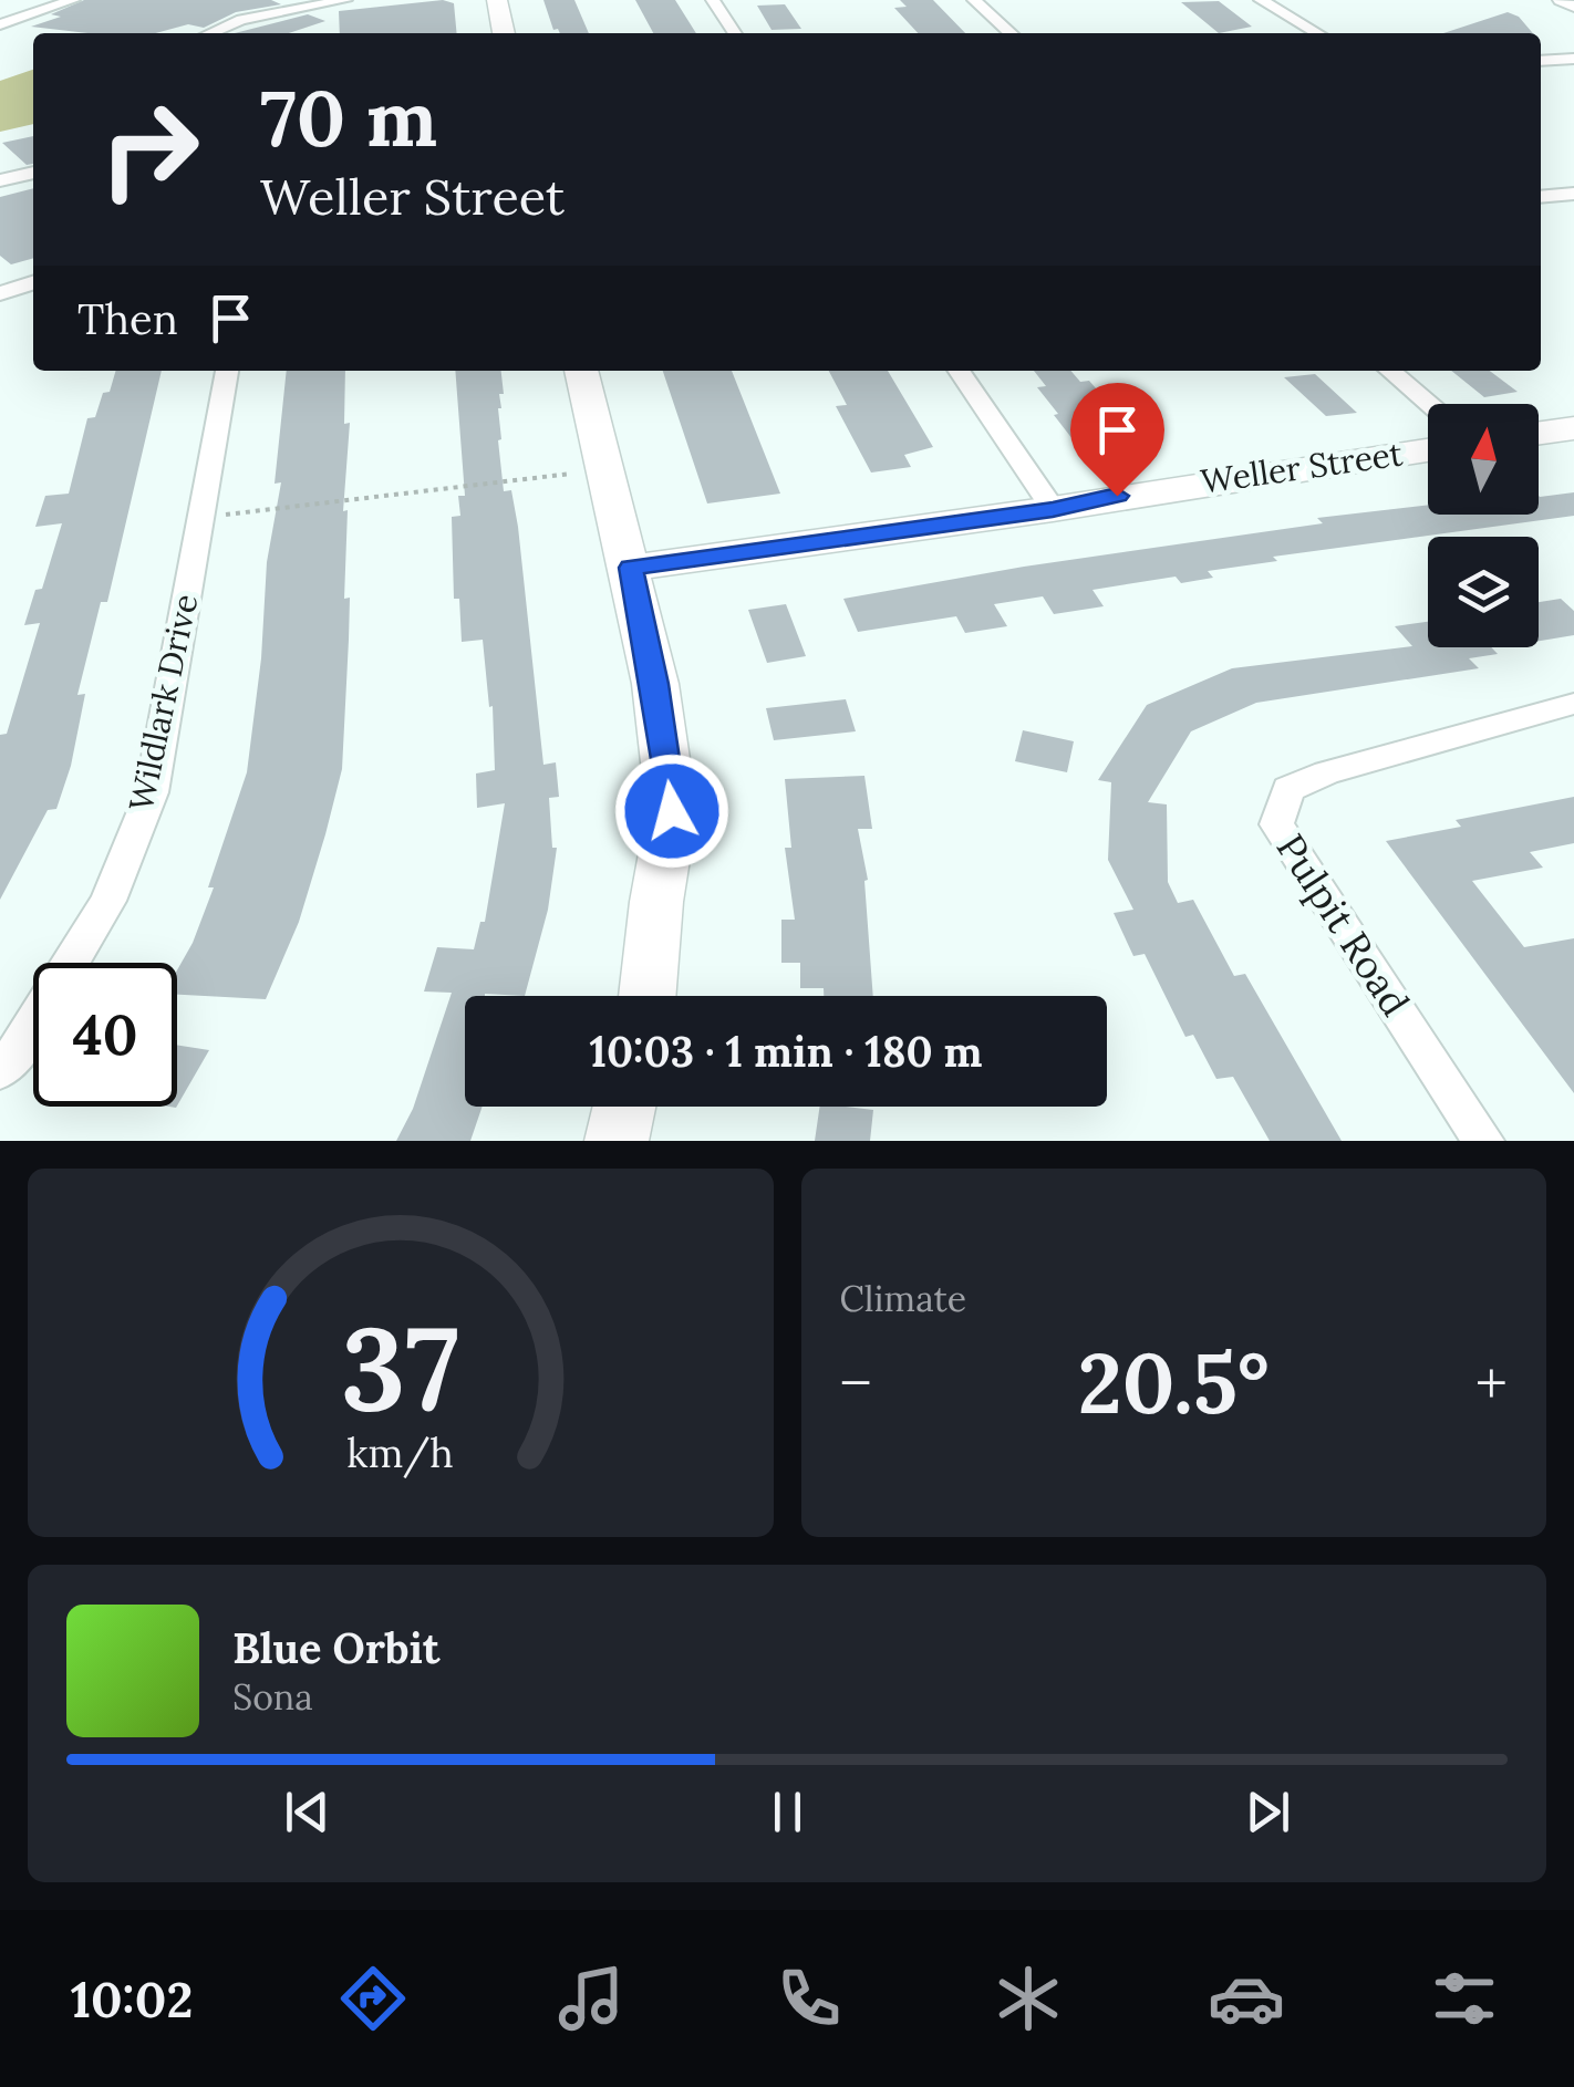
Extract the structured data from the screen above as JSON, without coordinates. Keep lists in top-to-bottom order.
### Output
{
  "streets": {
    "street": ["Weller Street", "Wildlark Drive", "Pulpit Road"]
  },
  "north": "top",
  "page": {
    "turn": ["70 m", "Weller Street"],
    "then": "Then",
    "limit": "40",
    "trip": "10:03 · 1 min · 180 m",
    "tile": "Climate",
    "heat": ["−", "20.5°", "+"],
    "song": ["Blue Orbit", "Sona"],
    "tabs": "10:02",
    "gauge": ["37", "km/h"]
  }
}
